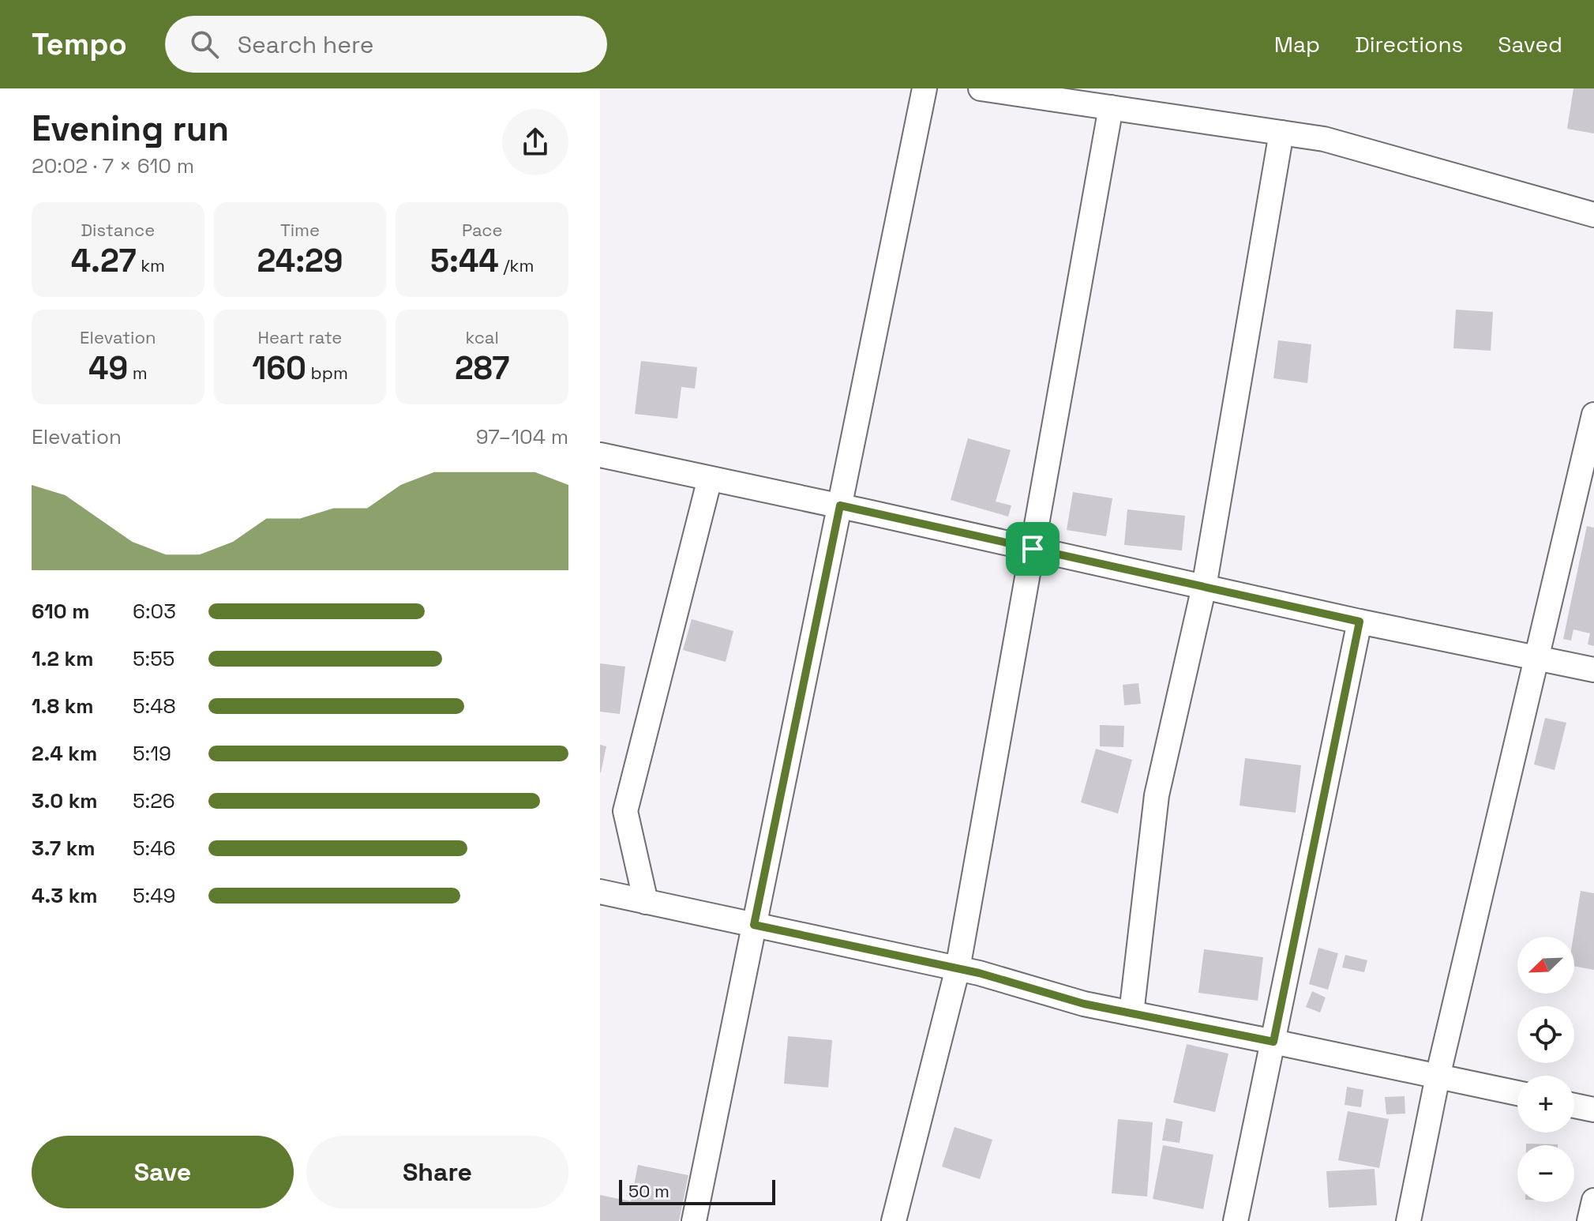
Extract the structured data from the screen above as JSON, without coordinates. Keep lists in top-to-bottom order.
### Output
{
  "scale_bar": "50 m",
  "north": "bottom left",
  "page": {
    "header": "Tempo",
    "search": "Search here",
    "nav": ["Map", "Directions", "Saved"],
    "heading": ["Evening run", "20:02 · 7 × 610 m"],
    "stats": [
      ["Distance", "4.27 km"],
      ["Time", "24:29"],
      ["Pace", "5:44 /km"],
      ["Elevation", "49 m"],
      ["Heart rate", "160 bpm"],
      ["kcal", "287"]
    ],
    "chart": ["Elevation", "97–104 m"],
    "list": [
      {
        "name": "610 m",
        "note": "6:03"
      },
      {
        "name": "1.2 km",
        "note": "5:55"
      },
      {
        "name": "1.8 km",
        "note": "5:48"
      },
      {
        "name": "2.4 km",
        "note": "5:19"
      },
      {
        "name": "3.0 km",
        "note": "5:26"
      },
      {
        "name": "3.7 km",
        "note": "5:46"
      },
      {
        "name": "4.3 km",
        "note": "5:49"
      }
    ],
    "map_buttons": ["+", "−"],
    "buttons": ["Save", "Share"],
    "scale": "50 m"
  }
}
